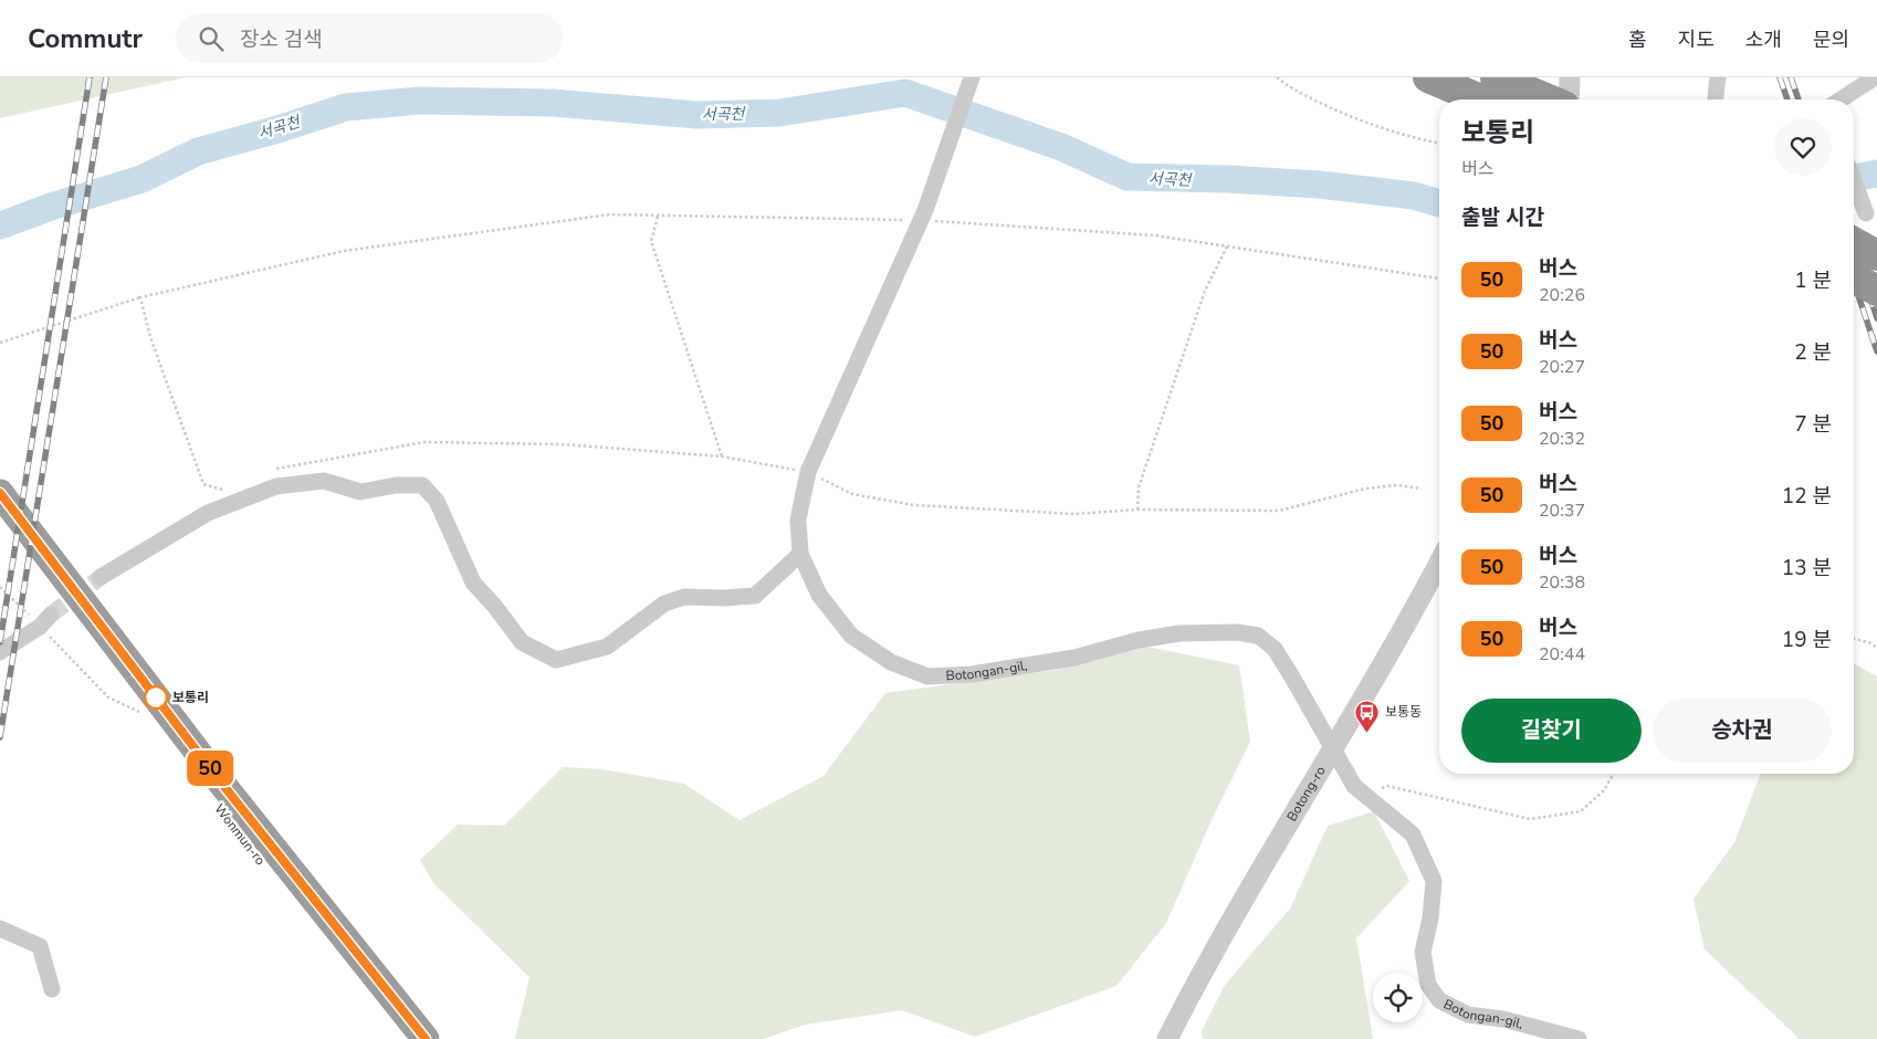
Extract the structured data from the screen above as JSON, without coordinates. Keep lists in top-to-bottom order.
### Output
{
  "streets": {
    "highway": ["Wonmun-ro"],
    "street": ["Botongan-gil,", "Botong-ro"]
  },
  "water": ["서곡천"],
  "places": {
    "other": ["보통리"],
    "bus stop": ["보통동"]
  },
  "lines": ["bus line 50"],
  "page": {
    "header": "Commutr",
    "search": "장소 검색",
    "nav": [
      "홈",
      "지도",
      "소개",
      "문의"
    ],
    "on_map": "50",
    "heading": [
      ["보통리", "버스"],
      "출발 시간"
    ],
    "list": [
      {
        "mark": "50",
        "name": "버스",
        "note": "20:26",
        "value": "1 분"
      },
      {
        "mark": "50",
        "name": "버스",
        "note": "20:27",
        "value": "2 분"
      },
      {
        "mark": "50",
        "name": "버스",
        "note": "20:32",
        "value": "7 분"
      },
      {
        "mark": "50",
        "name": "버스",
        "note": "20:37",
        "value": "12 분"
      },
      {
        "mark": "50",
        "name": "버스",
        "note": "20:38",
        "value": "13 분"
      },
      {
        "mark": "50",
        "name": "버스",
        "note": "20:44",
        "value": "19 분"
      }
    ],
    "buttons": ["길찾기", "승차권"]
  }
}
